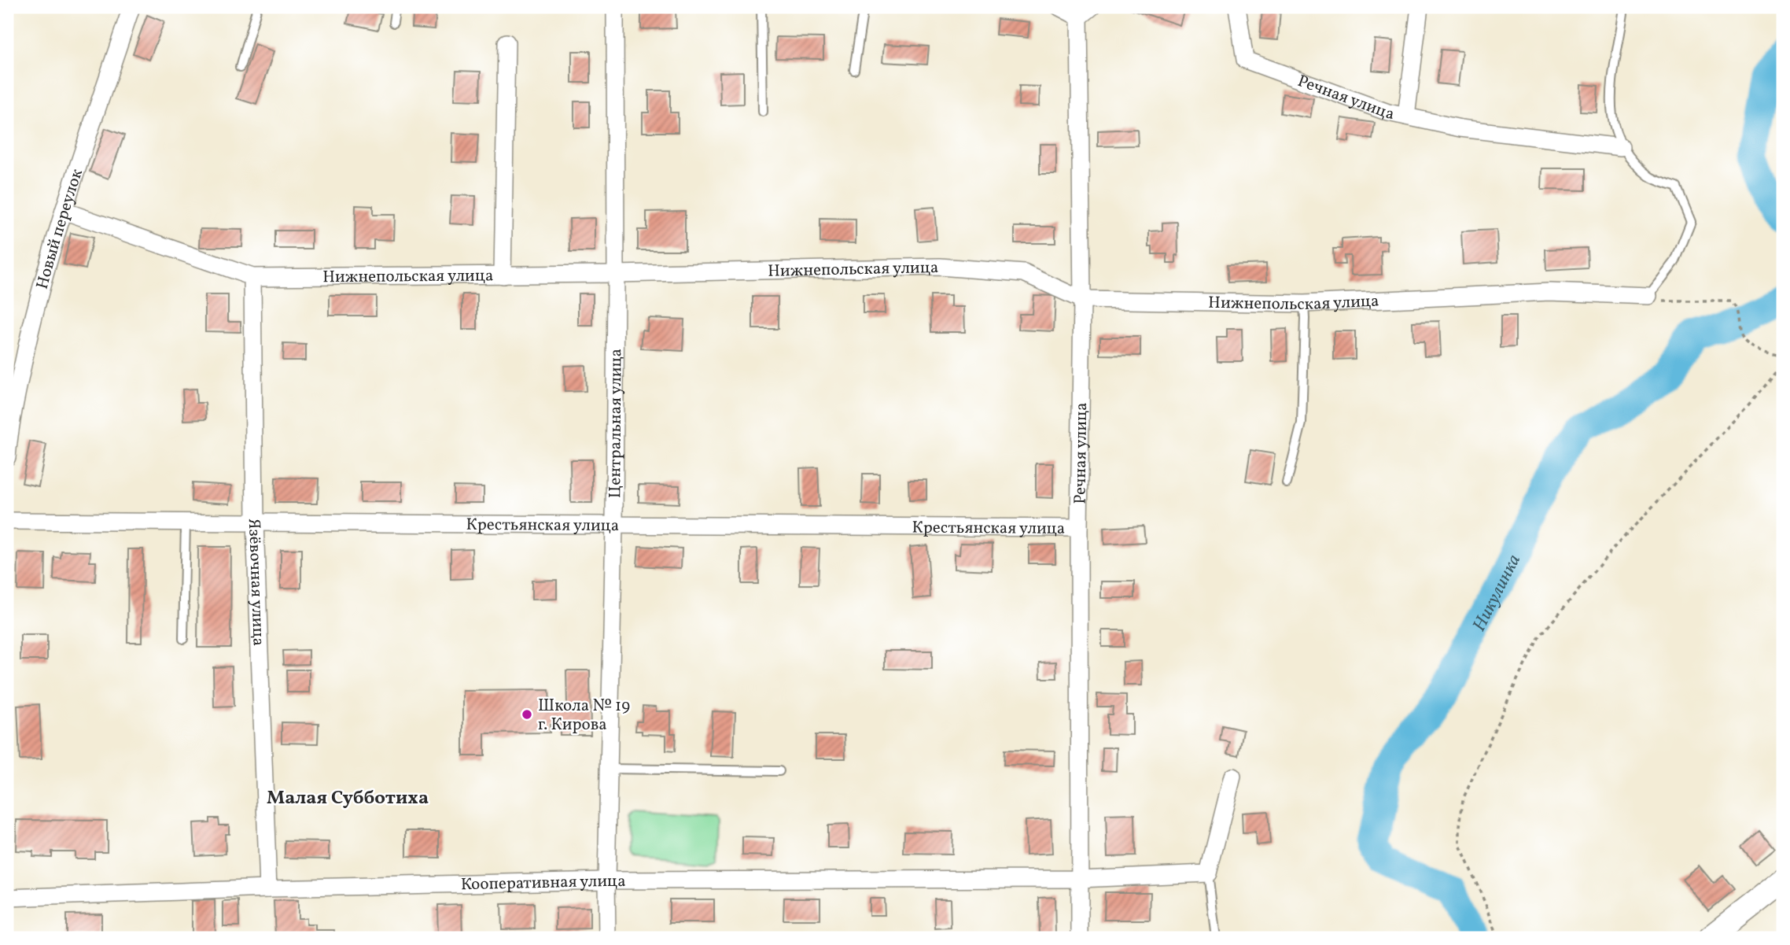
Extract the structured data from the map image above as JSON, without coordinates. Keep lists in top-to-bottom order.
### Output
{
  "streets": {
    "street": [
      "Речная улица",
      "Новый переулок",
      "Нижнепольская улица",
      "Центральная улица",
      "Крестьянская улица",
      "Язёвочная улица",
      "Кооперативная улица"
    ]
  },
  "crossings": [
    ["Речная улица", "Нижнепольская улица"],
    ["Речная улица", "Крестьянская улица"],
    ["Речная улица", "Кооперативная улица"],
    ["Новый переулок", "Нижнепольская улица"],
    ["Нижнепольская улица", "Центральная улица"],
    ["Нижнепольская улица", "Язёвочная улица"],
    ["Центральная улица", "Крестьянская улица"],
    ["Центральная улица", "Кооперативная улица"],
    ["Крестьянская улица", "Язёвочная улица"],
    ["Язёвочная улица", "Кооперативная улица"]
  ],
  "districts": ["Малая Субботиха"],
  "water": ["Никулинка"],
  "places": ["Школа № 19 г. Кирова"]
}
